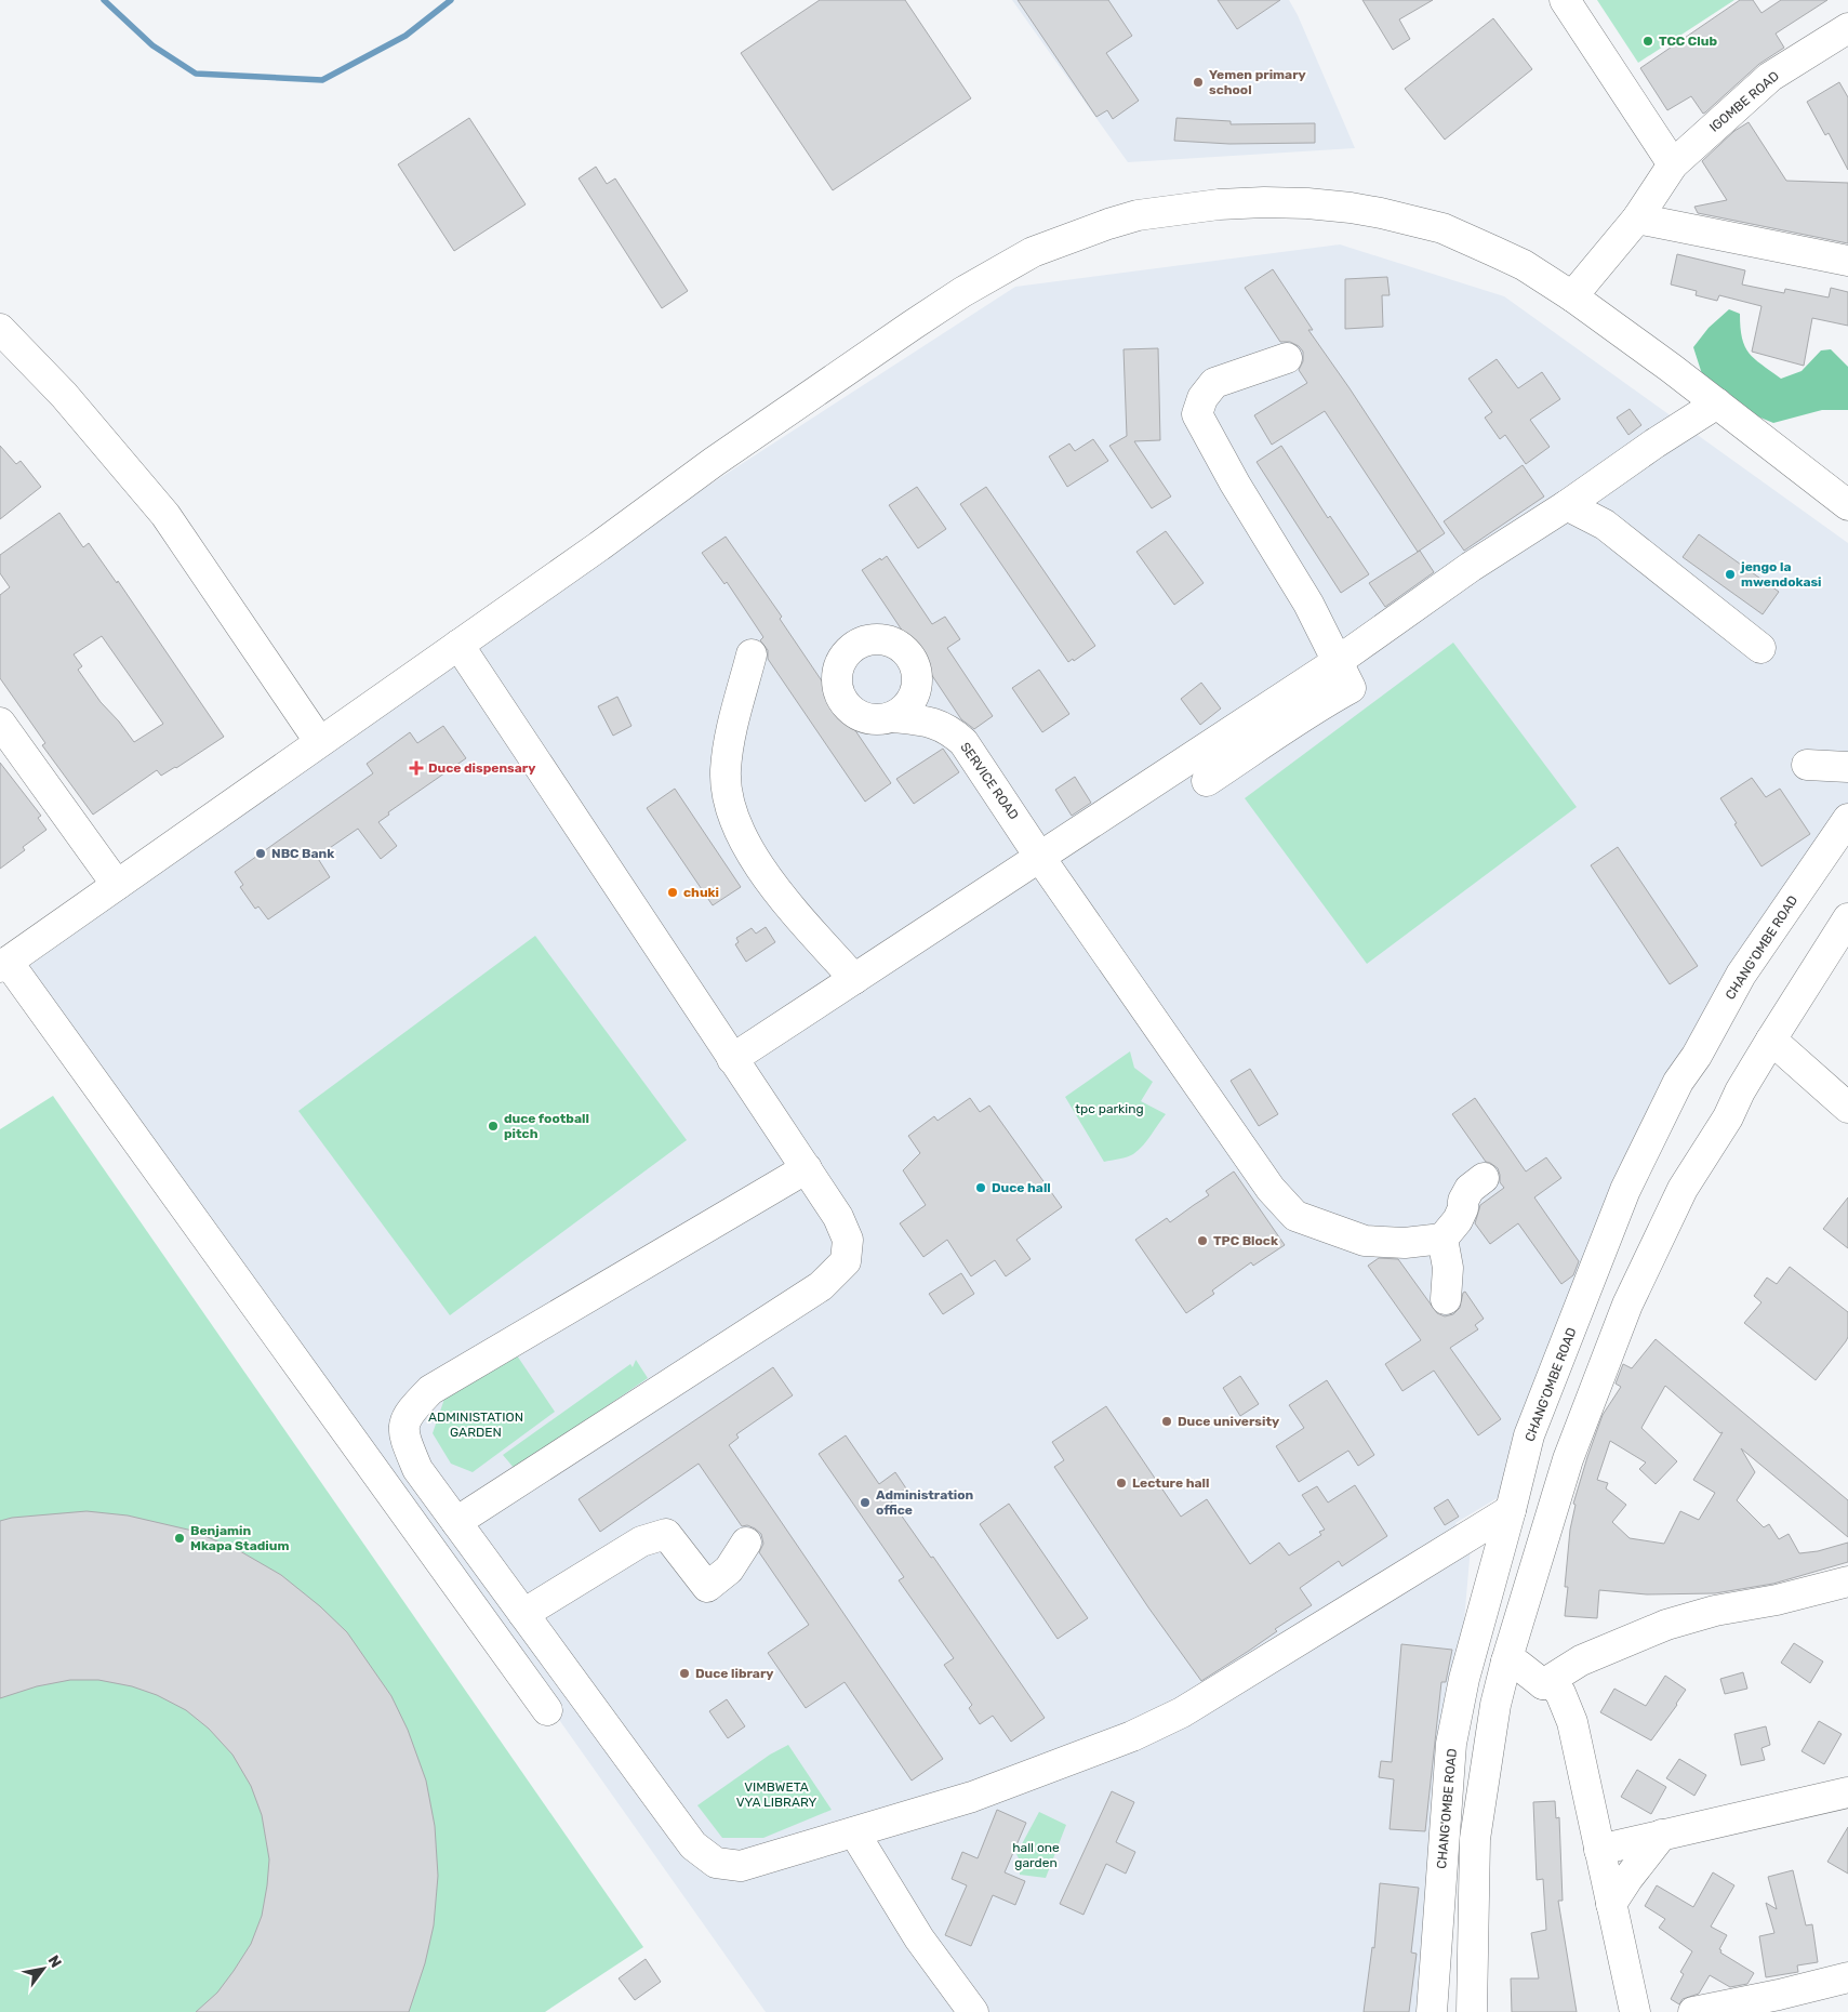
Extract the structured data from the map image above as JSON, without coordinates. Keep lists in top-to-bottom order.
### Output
{
  "streets": {
    "street": ["IGOMBE ROAD", "SERVICE ROAD", "CHANG'OMBE ROAD"]
  },
  "parks": [
    "tpc parking",
    "ADMINISTATION GARDEN",
    "VIMBWETA VYA LIBRARY",
    "hall one garden"
  ],
  "places": {
    "other": [
      "TCC Club",
      "Yemen primary school",
      "jengo la mwendokasi",
      "NBC Bank",
      "chuki",
      "duce football pitch",
      "Duce hall",
      "TPC Block",
      "Duce university",
      "Lecture hall",
      "Administration office",
      "Benjamin Mkapa Stadium",
      "Duce library"
    ],
    "health": ["Duce dispensary"]
  },
  "north": "top right"
}
